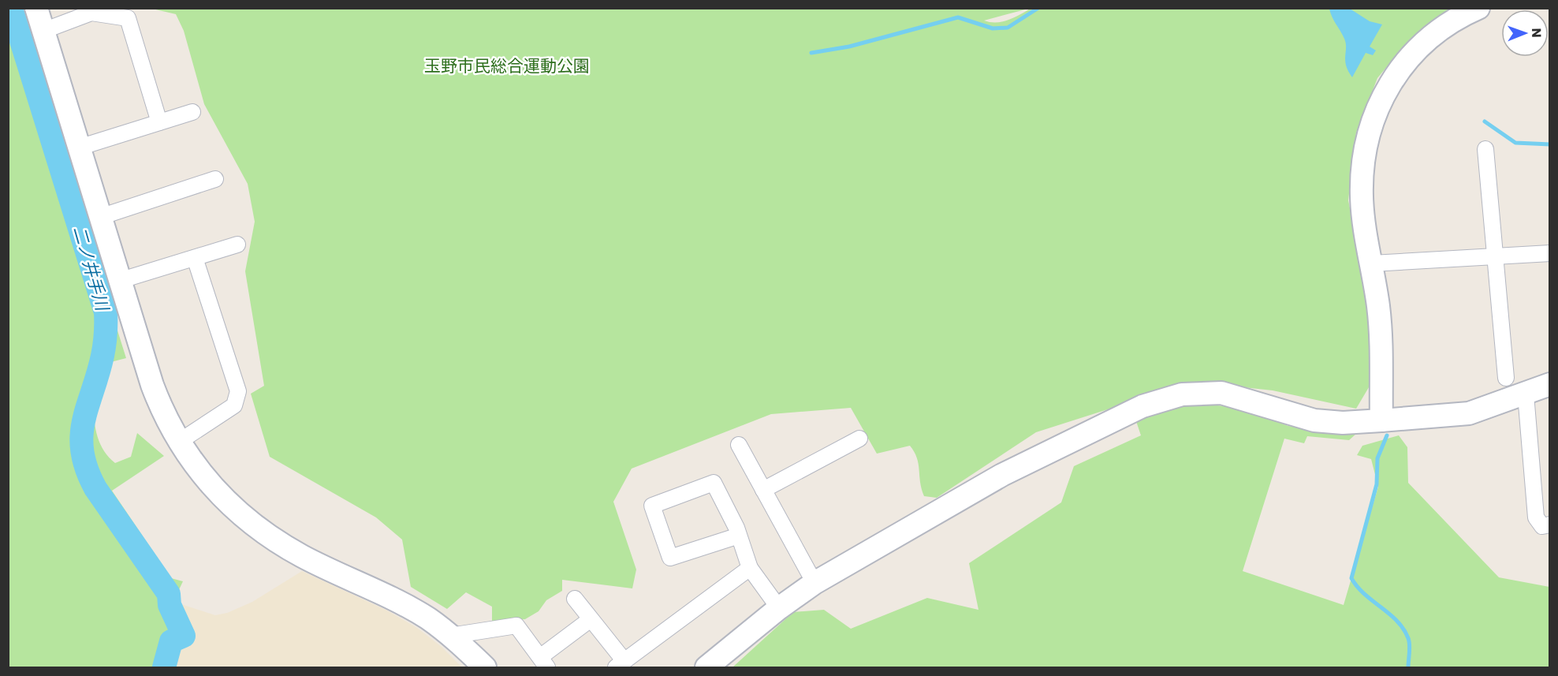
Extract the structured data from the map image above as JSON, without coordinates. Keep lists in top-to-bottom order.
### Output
{
  "water": ["二ノ井手川"],
  "parks": ["玉野市民総合運動公園"],
  "north": "right"
}
